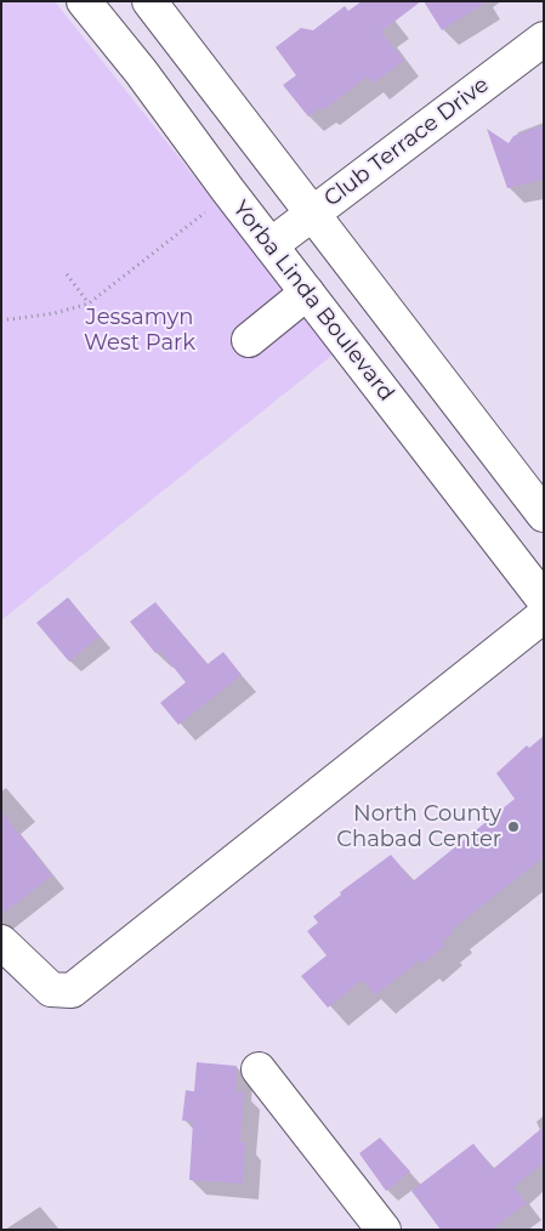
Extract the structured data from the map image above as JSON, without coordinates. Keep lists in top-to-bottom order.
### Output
{
  "streets": {
    "main road": ["Club Terrace Drive", "Yorba Linda Boulevard"]
  },
  "crossings": [
    ["Club Terrace Drive", "Yorba Linda Boulevard"]
  ],
  "parks": ["Jessamyn West Park"],
  "places": ["North County Chabad Center"]
}
